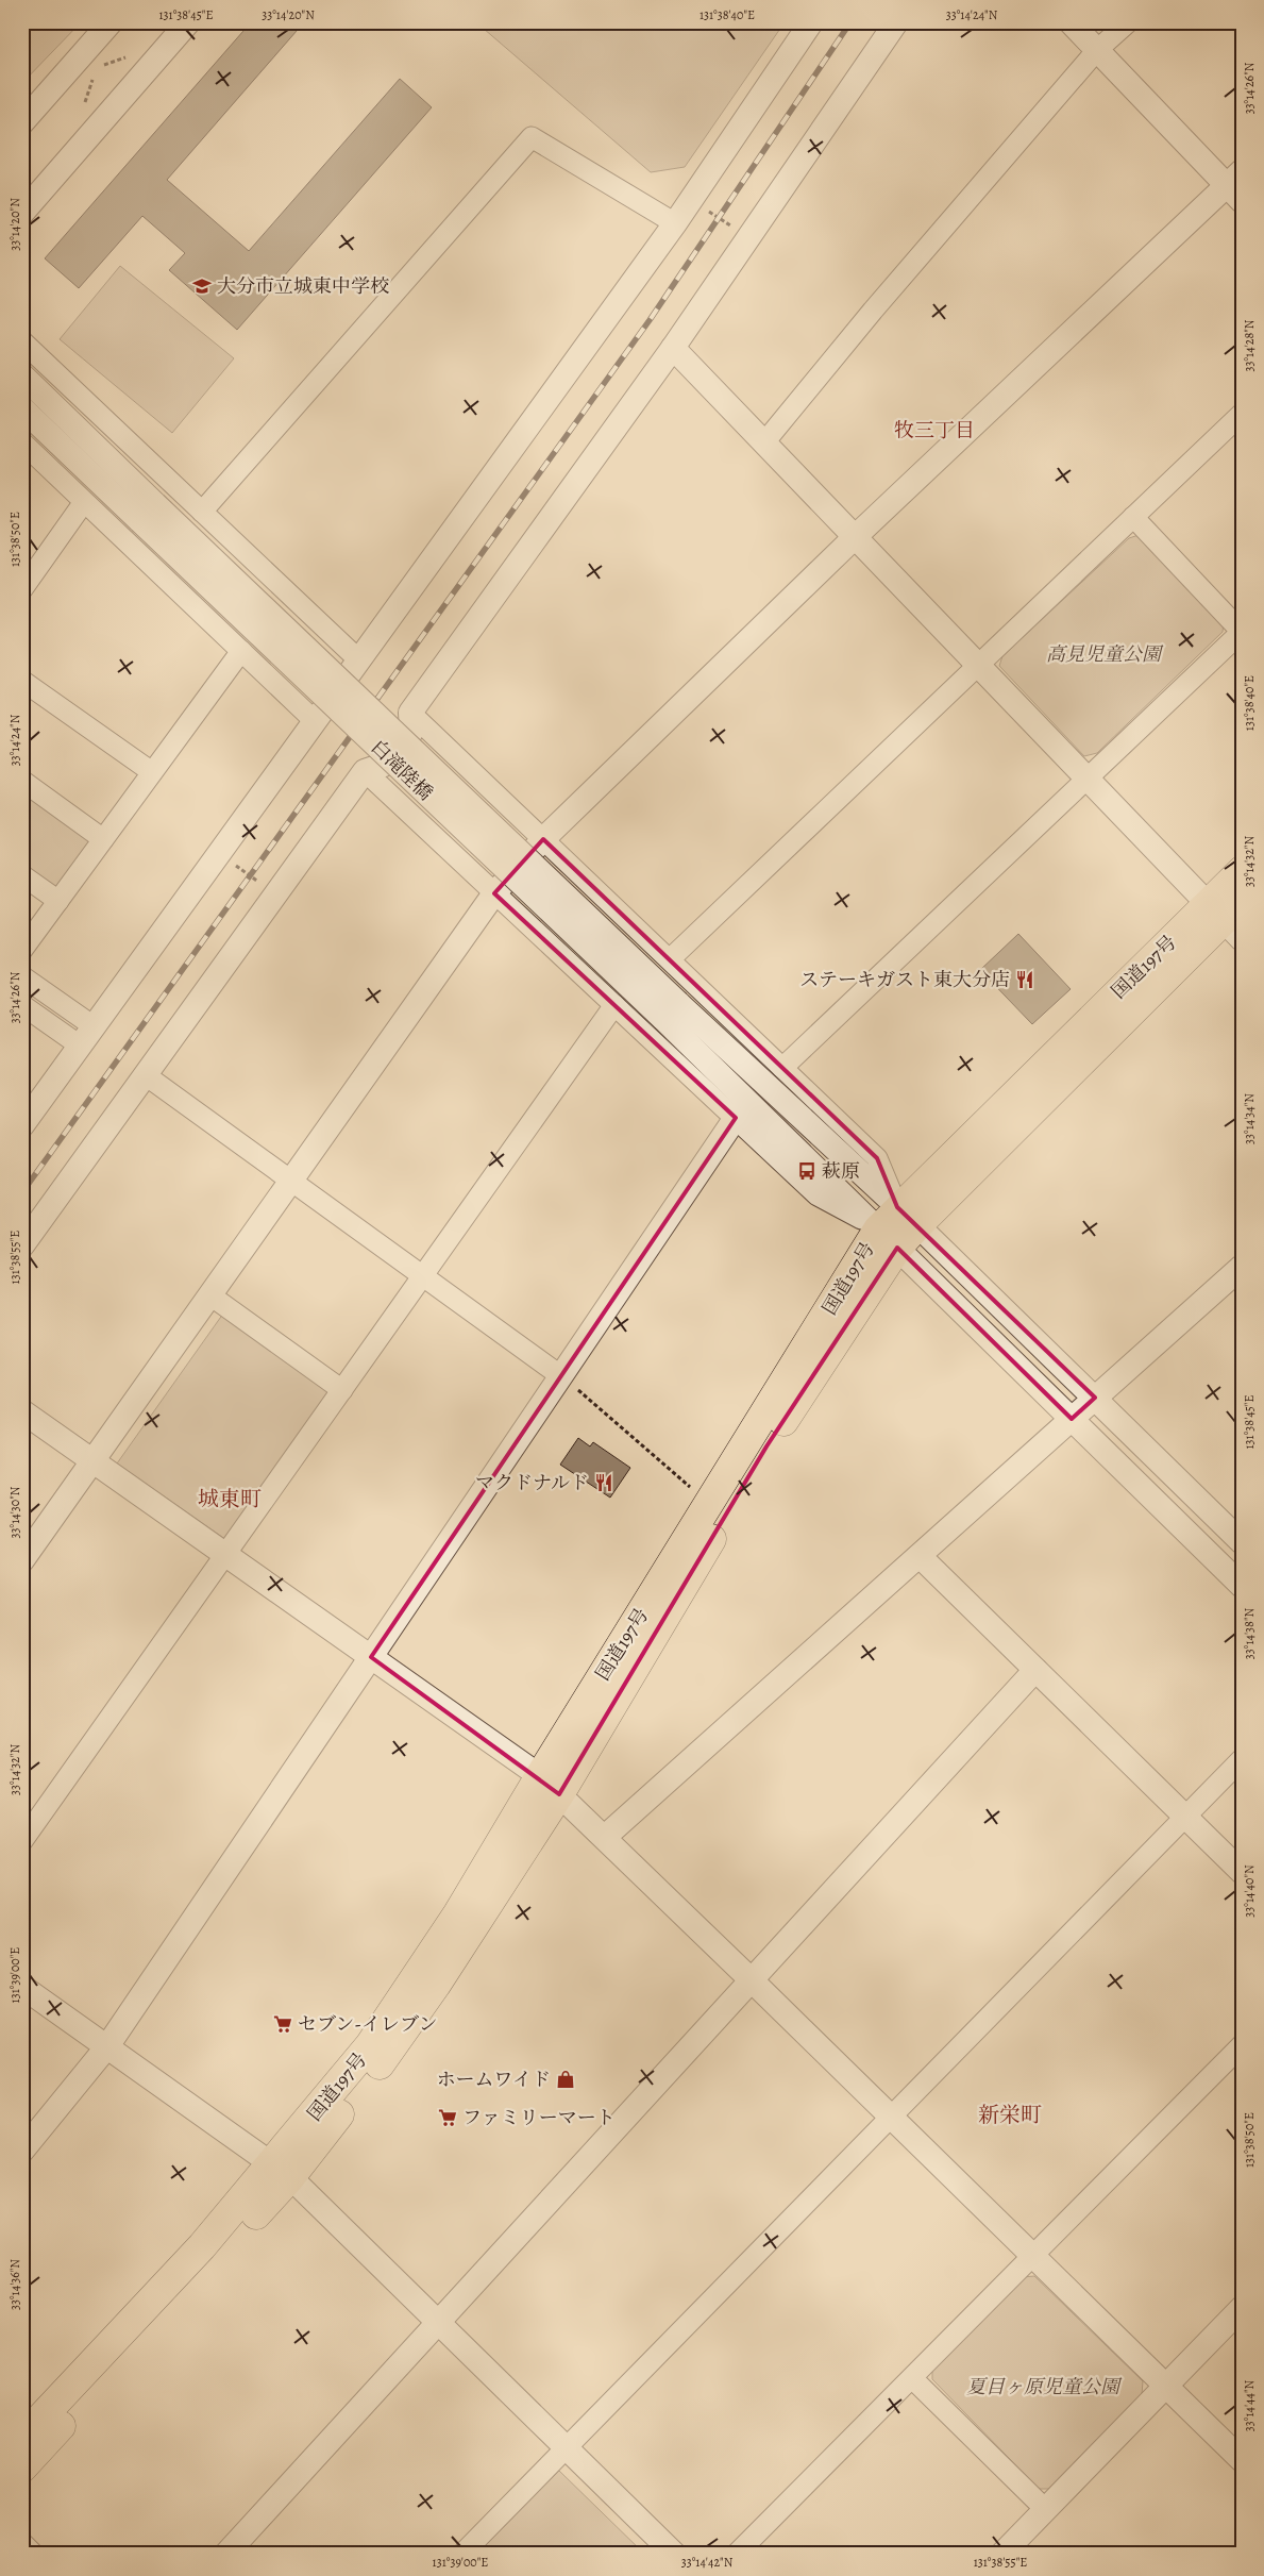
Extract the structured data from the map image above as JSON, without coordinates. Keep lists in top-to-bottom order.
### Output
{
  "streets": {
    "highway": ["国道197号"],
    "street": ["白滝陸橋"]
  },
  "districts": ["牧三丁目", "城東町", "新栄町"],
  "parks": ["高見児童公園", "夏目ヶ原児童公園"],
  "places": {
    "school or university": ["大分市立城東中学校"],
    "restaurant": ["ステーキガスト東大分店", "マクドナルド"],
    "bus stop": ["萩原"],
    "supermarket": ["セブン-イレブン", "ファミリーマート"],
    "shop": ["ホームワイド"]
  },
  "coordinates": [
    "131°38'45\"E",
    "33°14'20\"N",
    "131°38'40\"E",
    "33°14'24\"N",
    "33°14'26\"N",
    "33°14'28\"N",
    "131°38'50\"E",
    "33°14'32\"N",
    "33°14'34\"N",
    "131°38'55\"E",
    "33°14'30\"N",
    "33°14'38\"N",
    "33°14'40\"N",
    "131°39'00\"E",
    "33°14'36\"N",
    "33°14'44\"N",
    "33°14'42\"N"
  ]
}
